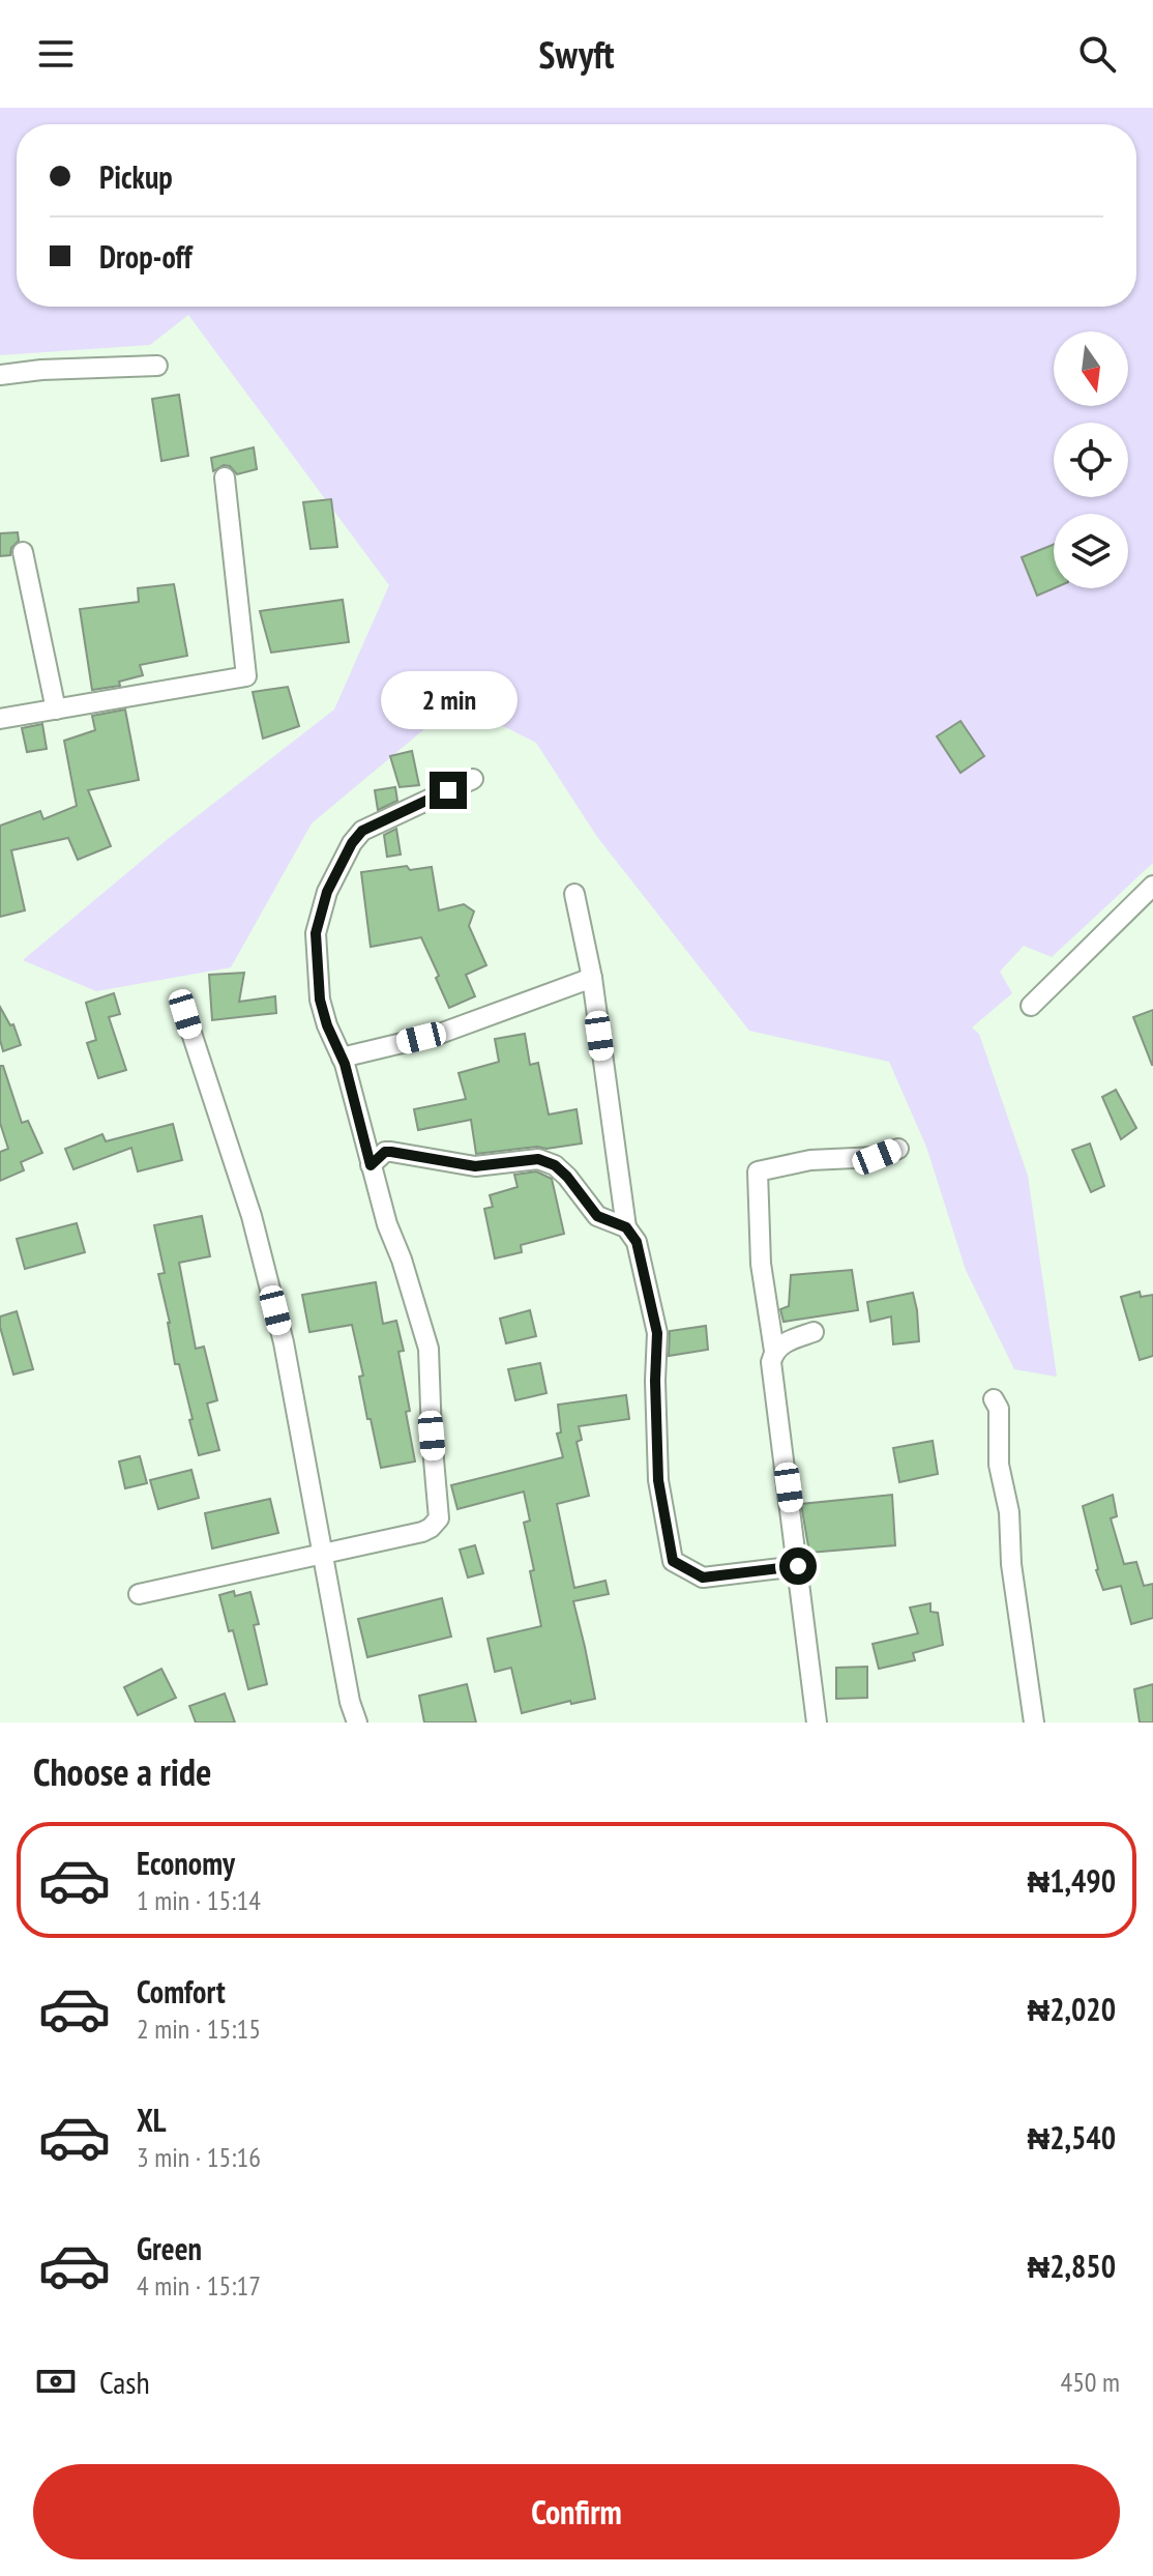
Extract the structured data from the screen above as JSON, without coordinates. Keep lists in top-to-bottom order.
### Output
{
  "north": "bottom",
  "page": {
    "header": "Swyft",
    "banner": ["Pickup", "Drop-off"],
    "bubble": "2 min",
    "heading": "Choose a ride",
    "list": [
      {
        "name": "Economy",
        "note": "1 min · 15:14",
        "value": "₦1,490"
      },
      {
        "name": "Comfort",
        "note": "2 min · 15:15",
        "value": "₦2,020"
      },
      {
        "name": "XL",
        "note": "3 min · 15:16",
        "value": "₦2,540"
      },
      {
        "name": "Green",
        "note": "4 min · 15:17",
        "value": "₦2,850"
      }
    ],
    "pay": ["Cash", "450 m"],
    "buttons": "Confirm"
  }
}
